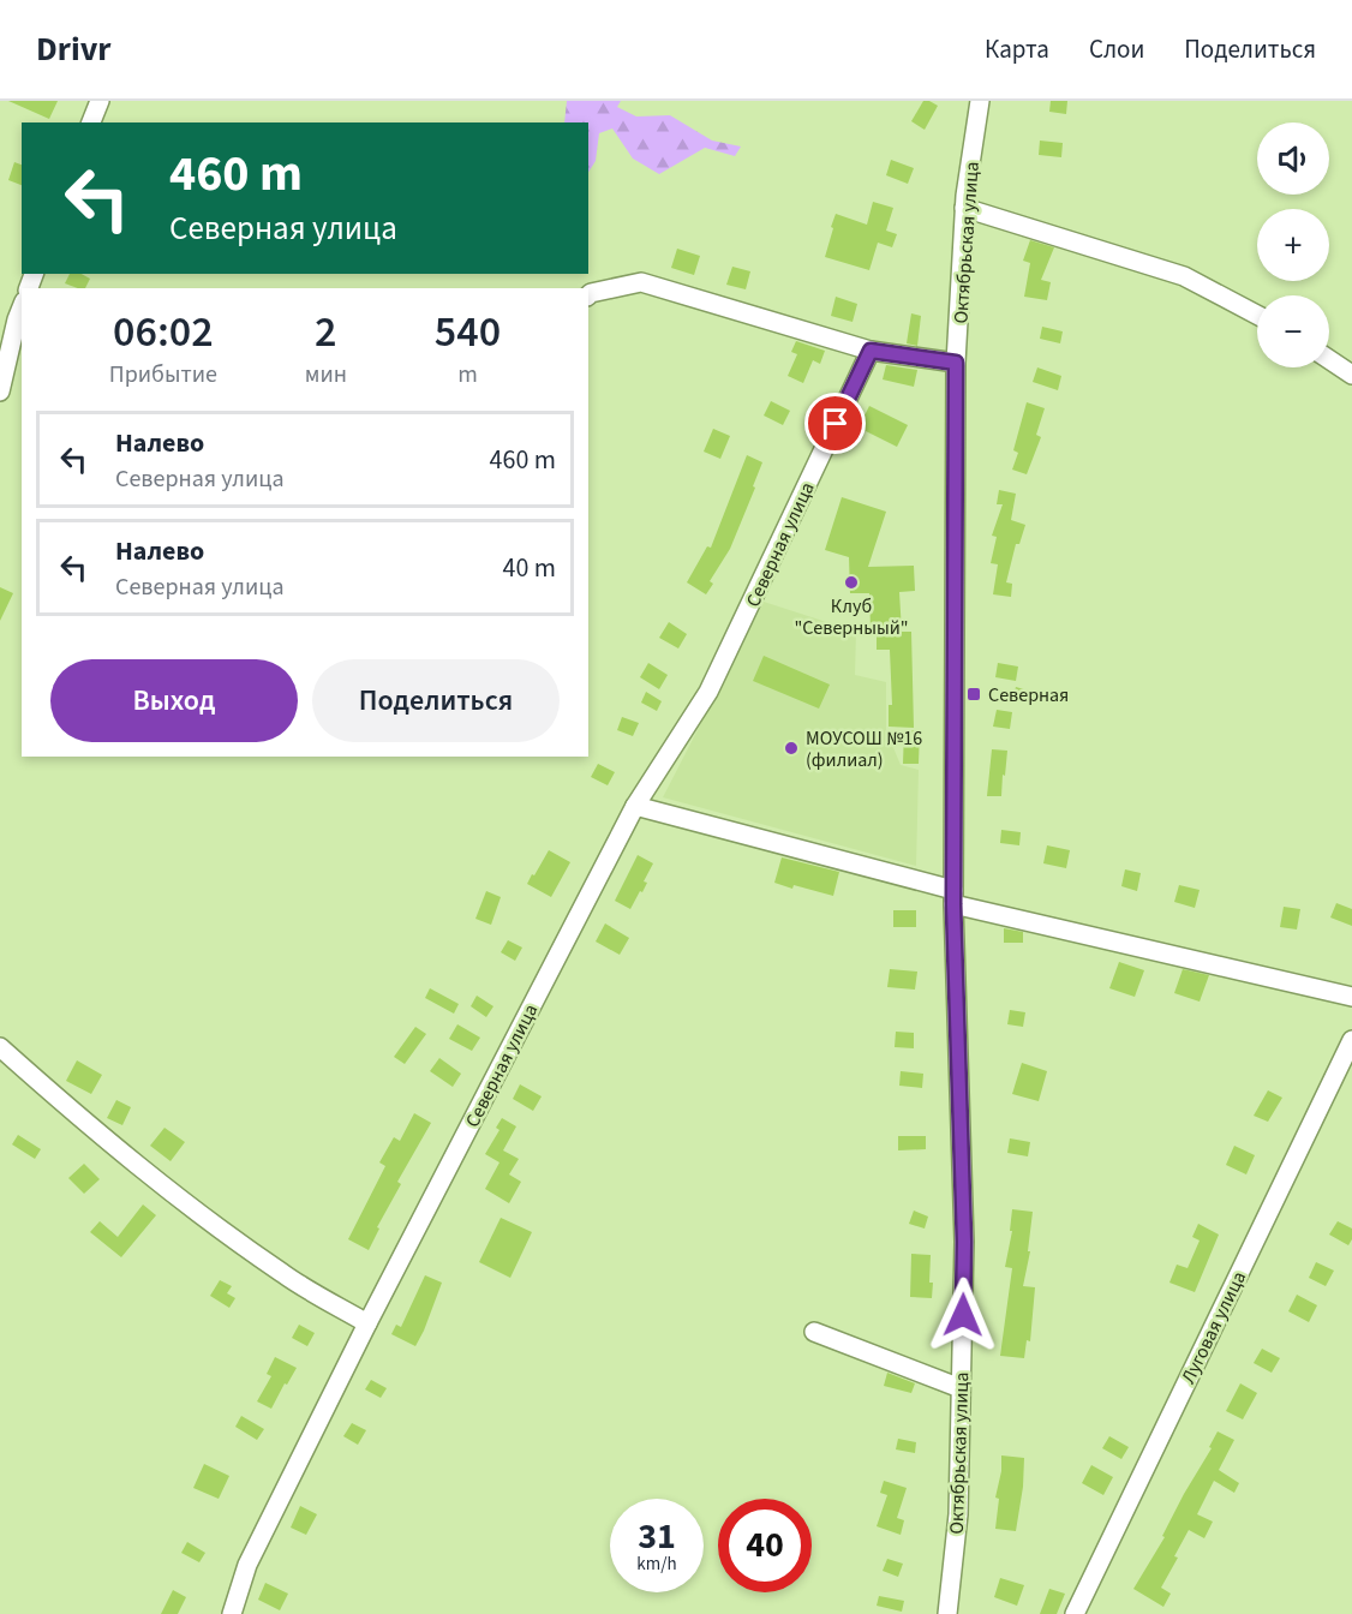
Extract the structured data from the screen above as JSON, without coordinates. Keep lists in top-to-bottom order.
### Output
{
  "streets": {
    "street": ["Октябрьская улица", "Северная улица", "Луговая улица"]
  },
  "places": {
    "other": ["Клуб \"Северныый\"", "МОУСОШ №16 (филиал)"],
    "transit": ["Северная"]
  },
  "page": {
    "header": "Drivr",
    "nav": ["Карта", "Слои", "Поделиться"],
    "map_buttons": ["+", "−"],
    "turn": ["460 m", "Северная улица"],
    "eta": [
      "06:02",
      "Прибытие",
      "2",
      "мин",
      "540",
      "m"
    ],
    "list": [
      {
        "name": "Налево",
        "note": "Северная улица",
        "value": "460 m"
      },
      {
        "name": "Налево",
        "note": "Северная улица",
        "value": "40 m"
      }
    ],
    "buttons": ["Выход", "Поделиться"],
    "speed": "31 km/h",
    "limit": "40"
  }
}
